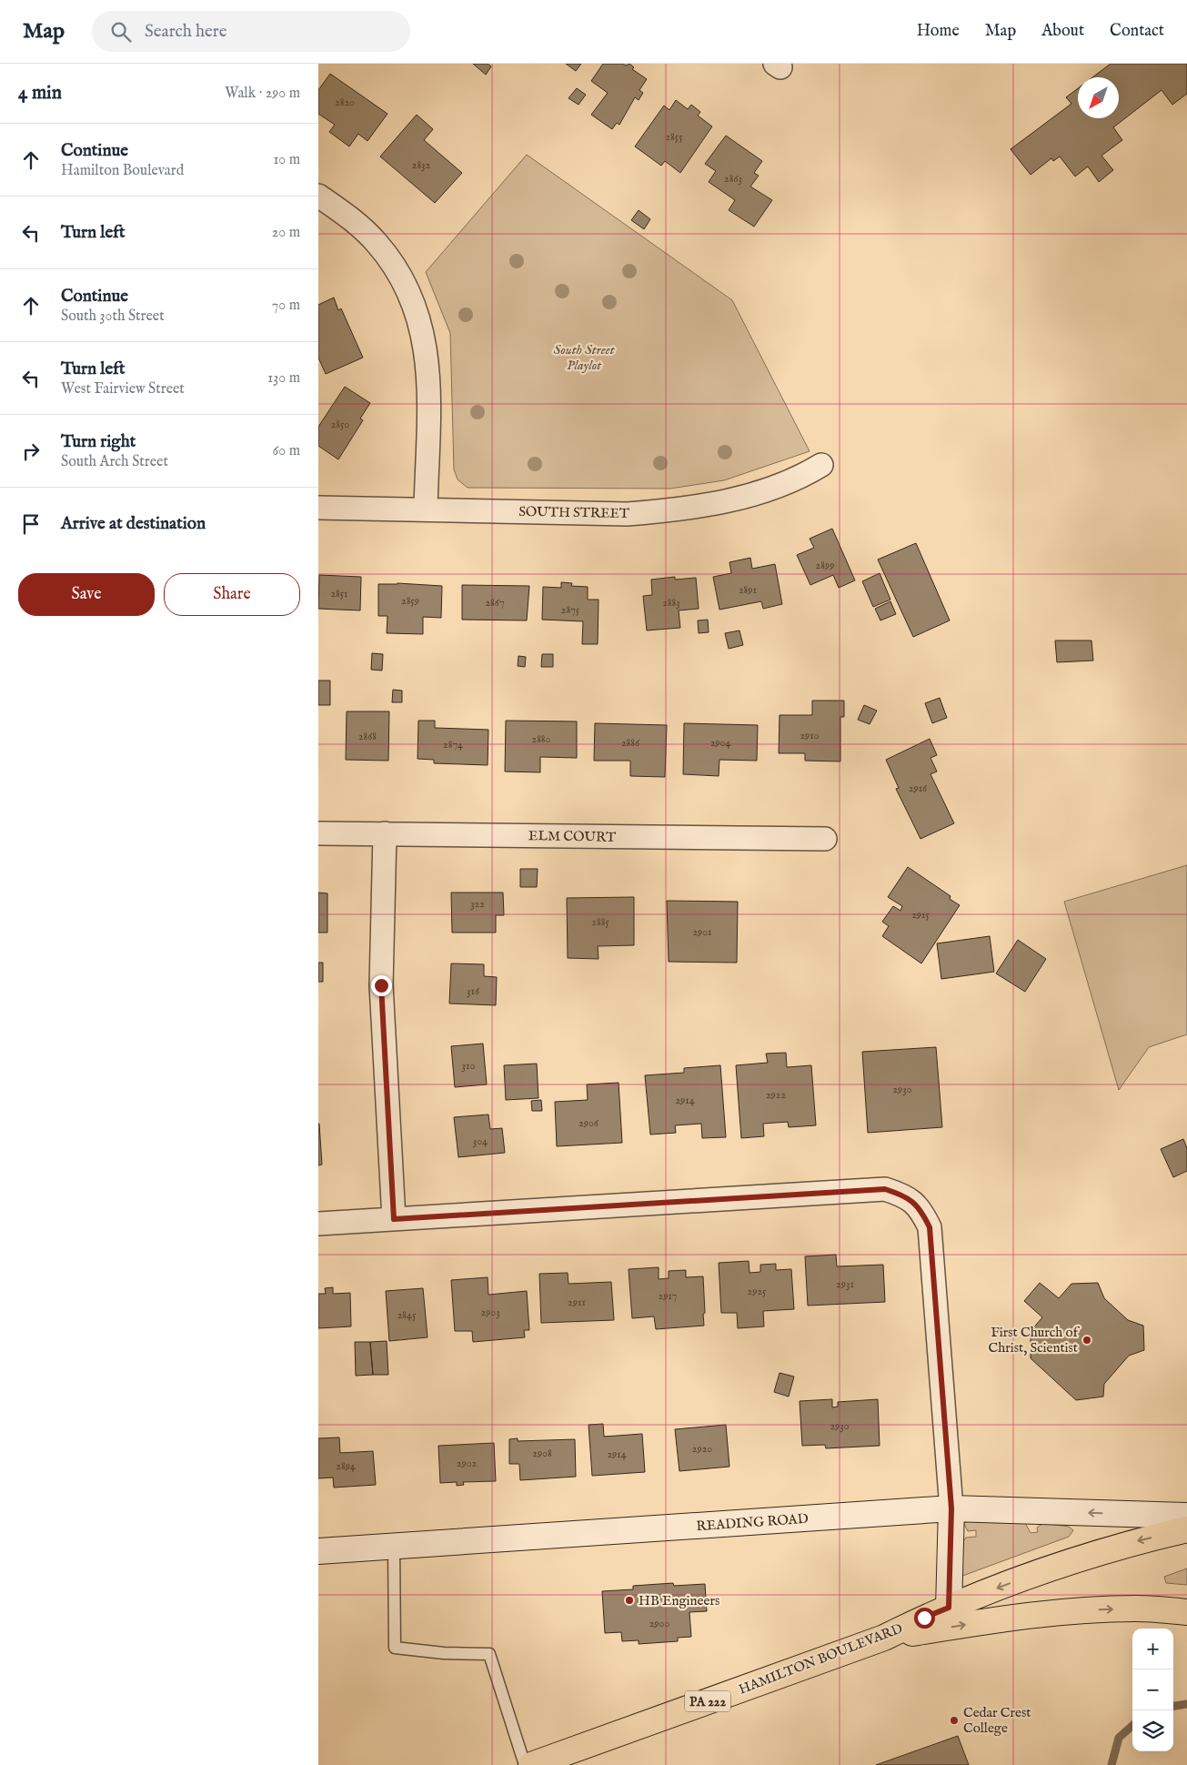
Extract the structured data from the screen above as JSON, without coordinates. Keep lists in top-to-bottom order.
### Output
{
  "streets": {
    "main road": ["HAMILTON BOULEVARD", "PA 222"],
    "street": ["SOUTH STREET", "ELM COURT", "READING ROAD"]
  },
  "crossings": [
    ["HAMILTON BOULEVARD", "PA 222"]
  ],
  "parks": ["South Street Playlot"],
  "places": ["First Church of Christ, Scientist", "HB Engineers", "Cedar Crest College"],
  "house_numbers": [
    "2820",
    "2855",
    "2832",
    "2863",
    "2850",
    "2899",
    "2891",
    "2851",
    "2859",
    "2867",
    "2883",
    "2875",
    "2910",
    "2868",
    "2880",
    "2886",
    "2904",
    "2874",
    "2916",
    "322",
    "2915",
    "2885",
    "2901",
    "316",
    "310",
    "2930",
    "2922",
    "2914",
    "2906",
    "304",
    "2931",
    "2925",
    "2917",
    "2911",
    "2903",
    "2845",
    "2930",
    "2920",
    "2908",
    "2914",
    "2902",
    "2894",
    "2900"
  ],
  "north": "bottom left",
  "page": {
    "header": "Map",
    "search": "Search here",
    "nav": [
      "Home",
      "Map",
      "About",
      "Contact"
    ],
    "heading": ["4 min", "Walk · 290 m"],
    "list": [
      ["Continue", "Hamilton Boulevard", "10 m"],
      ["Turn left", "20 m"],
      ["Continue", "South 30th Street", "70 m"],
      ["Turn left", "West Fairview Street", "130 m"],
      ["Turn right", "South Arch Street", "60 m"],
      "Arrive at destination"
    ],
    "buttons": ["Save", "Share"],
    "map_buttons": ["+", "−"]
  }
}
